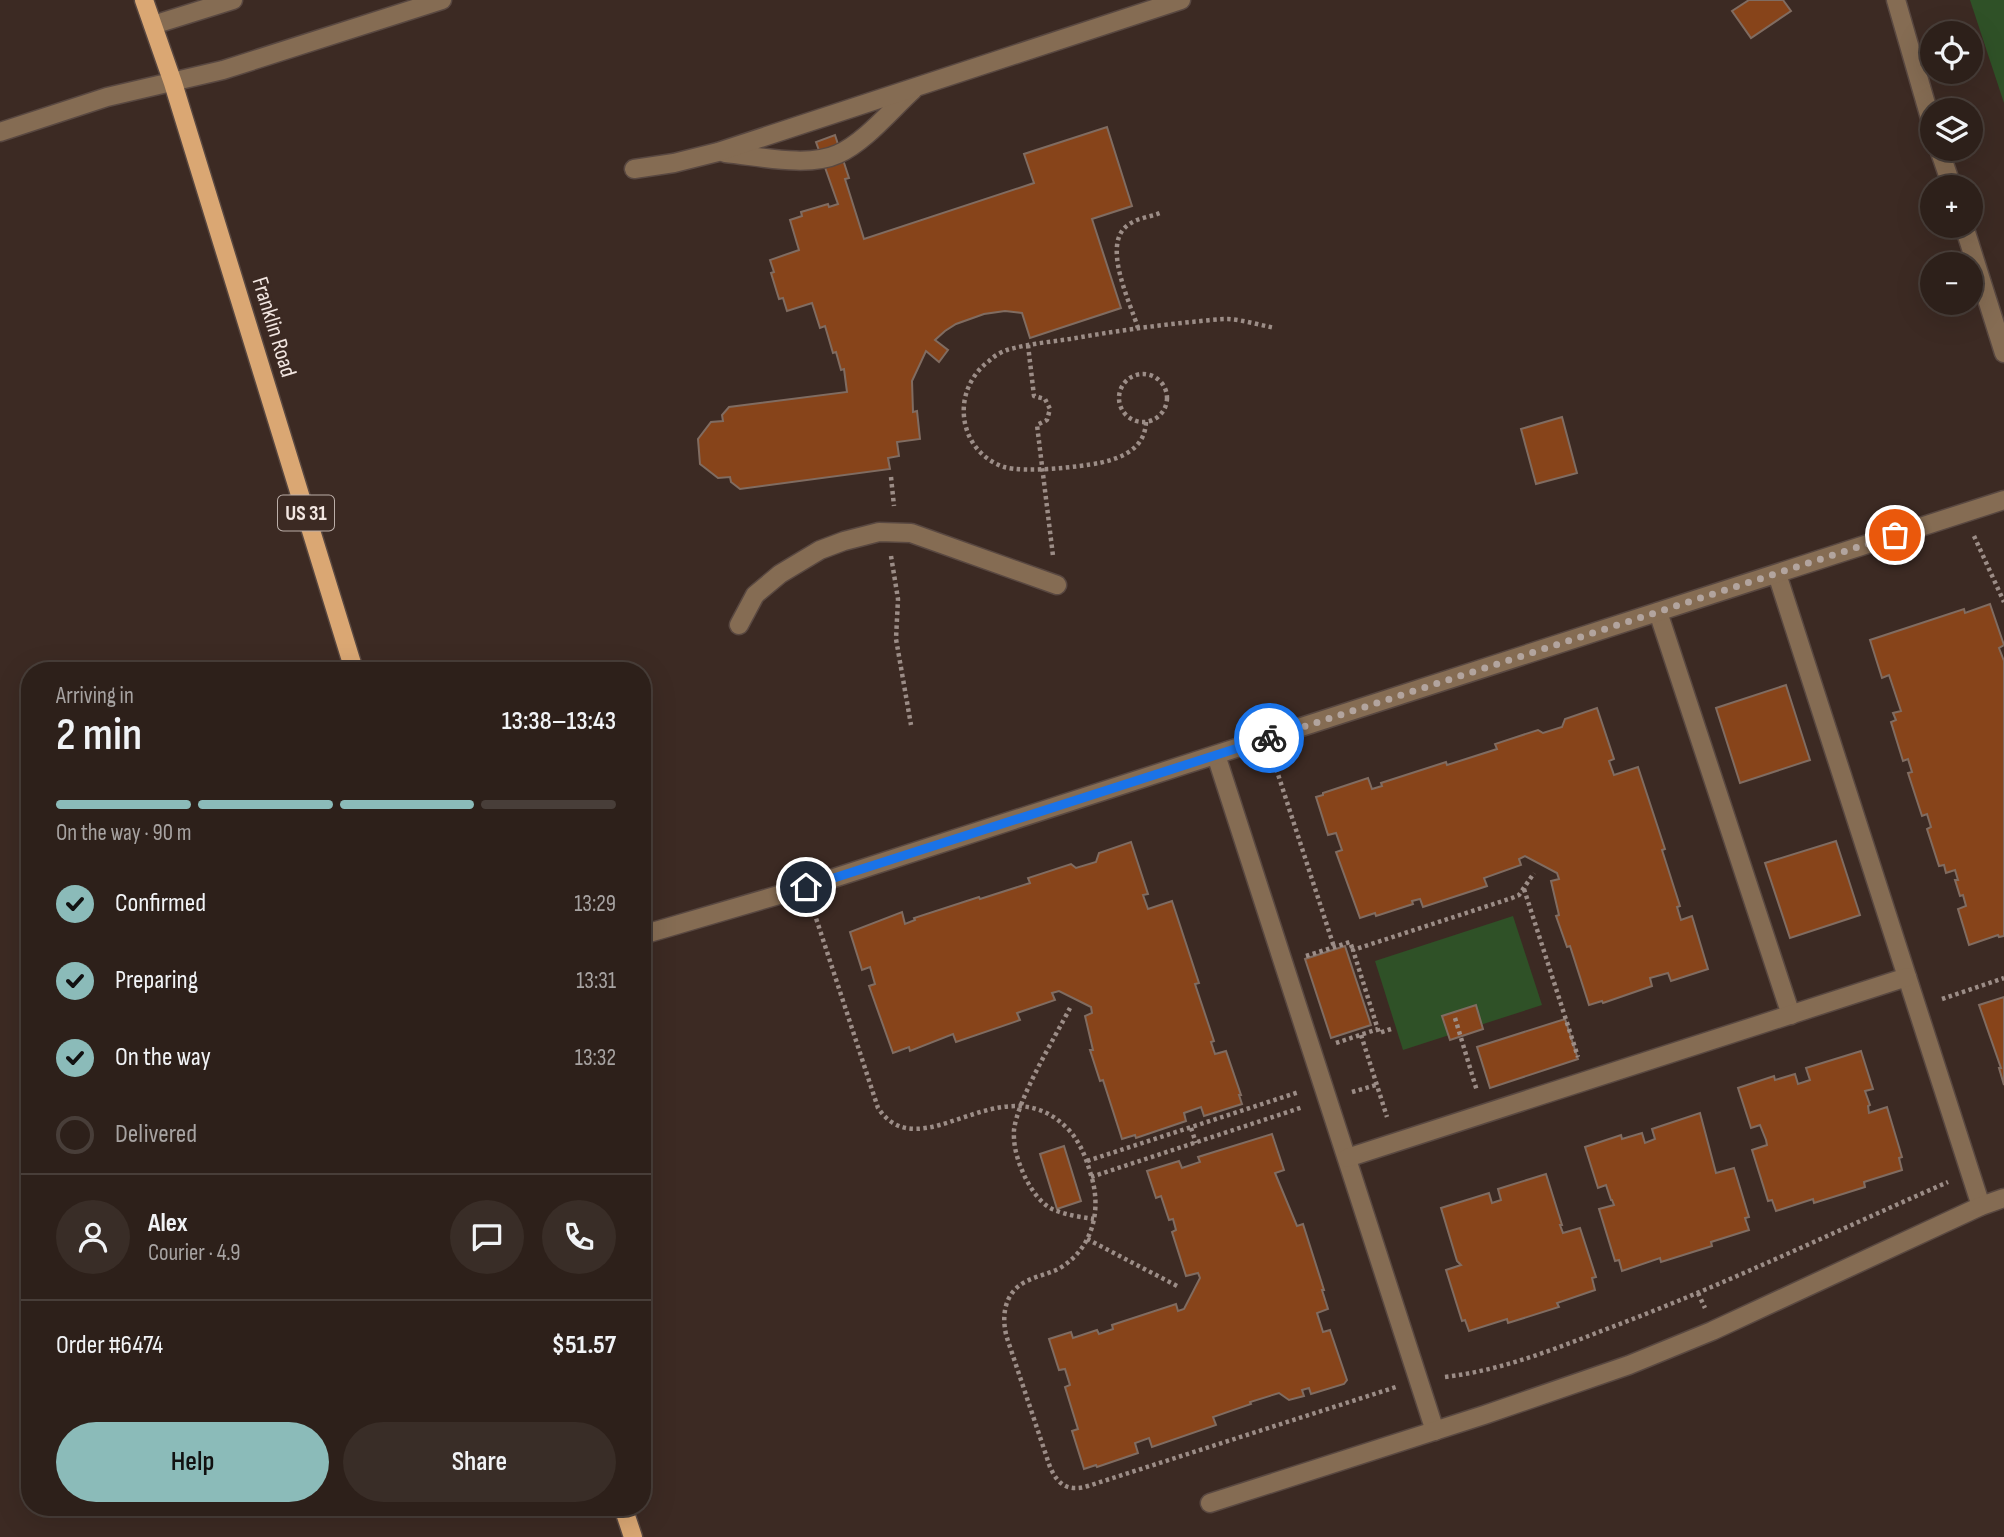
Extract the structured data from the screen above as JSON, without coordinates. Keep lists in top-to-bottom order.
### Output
{
  "streets": {
    "main road": ["Franklin Road", "US 31"]
  },
  "page": {
    "map_buttons": ["+", "−"],
    "heading": ["2 min", "Arriving in", "13:38–13:43"],
    "panel": [
      "Alex",
      "Courier · 4.9",
      "Order #6474",
      "$51.57"
    ],
    "bar": "On the way · 90 m",
    "list": [
      ["Confirmed", "13:29"],
      ["Preparing", "13:31"],
      ["On the way", "13:32"],
      "Delivered"
    ],
    "buttons": ["Help", "Share"]
  }
}
